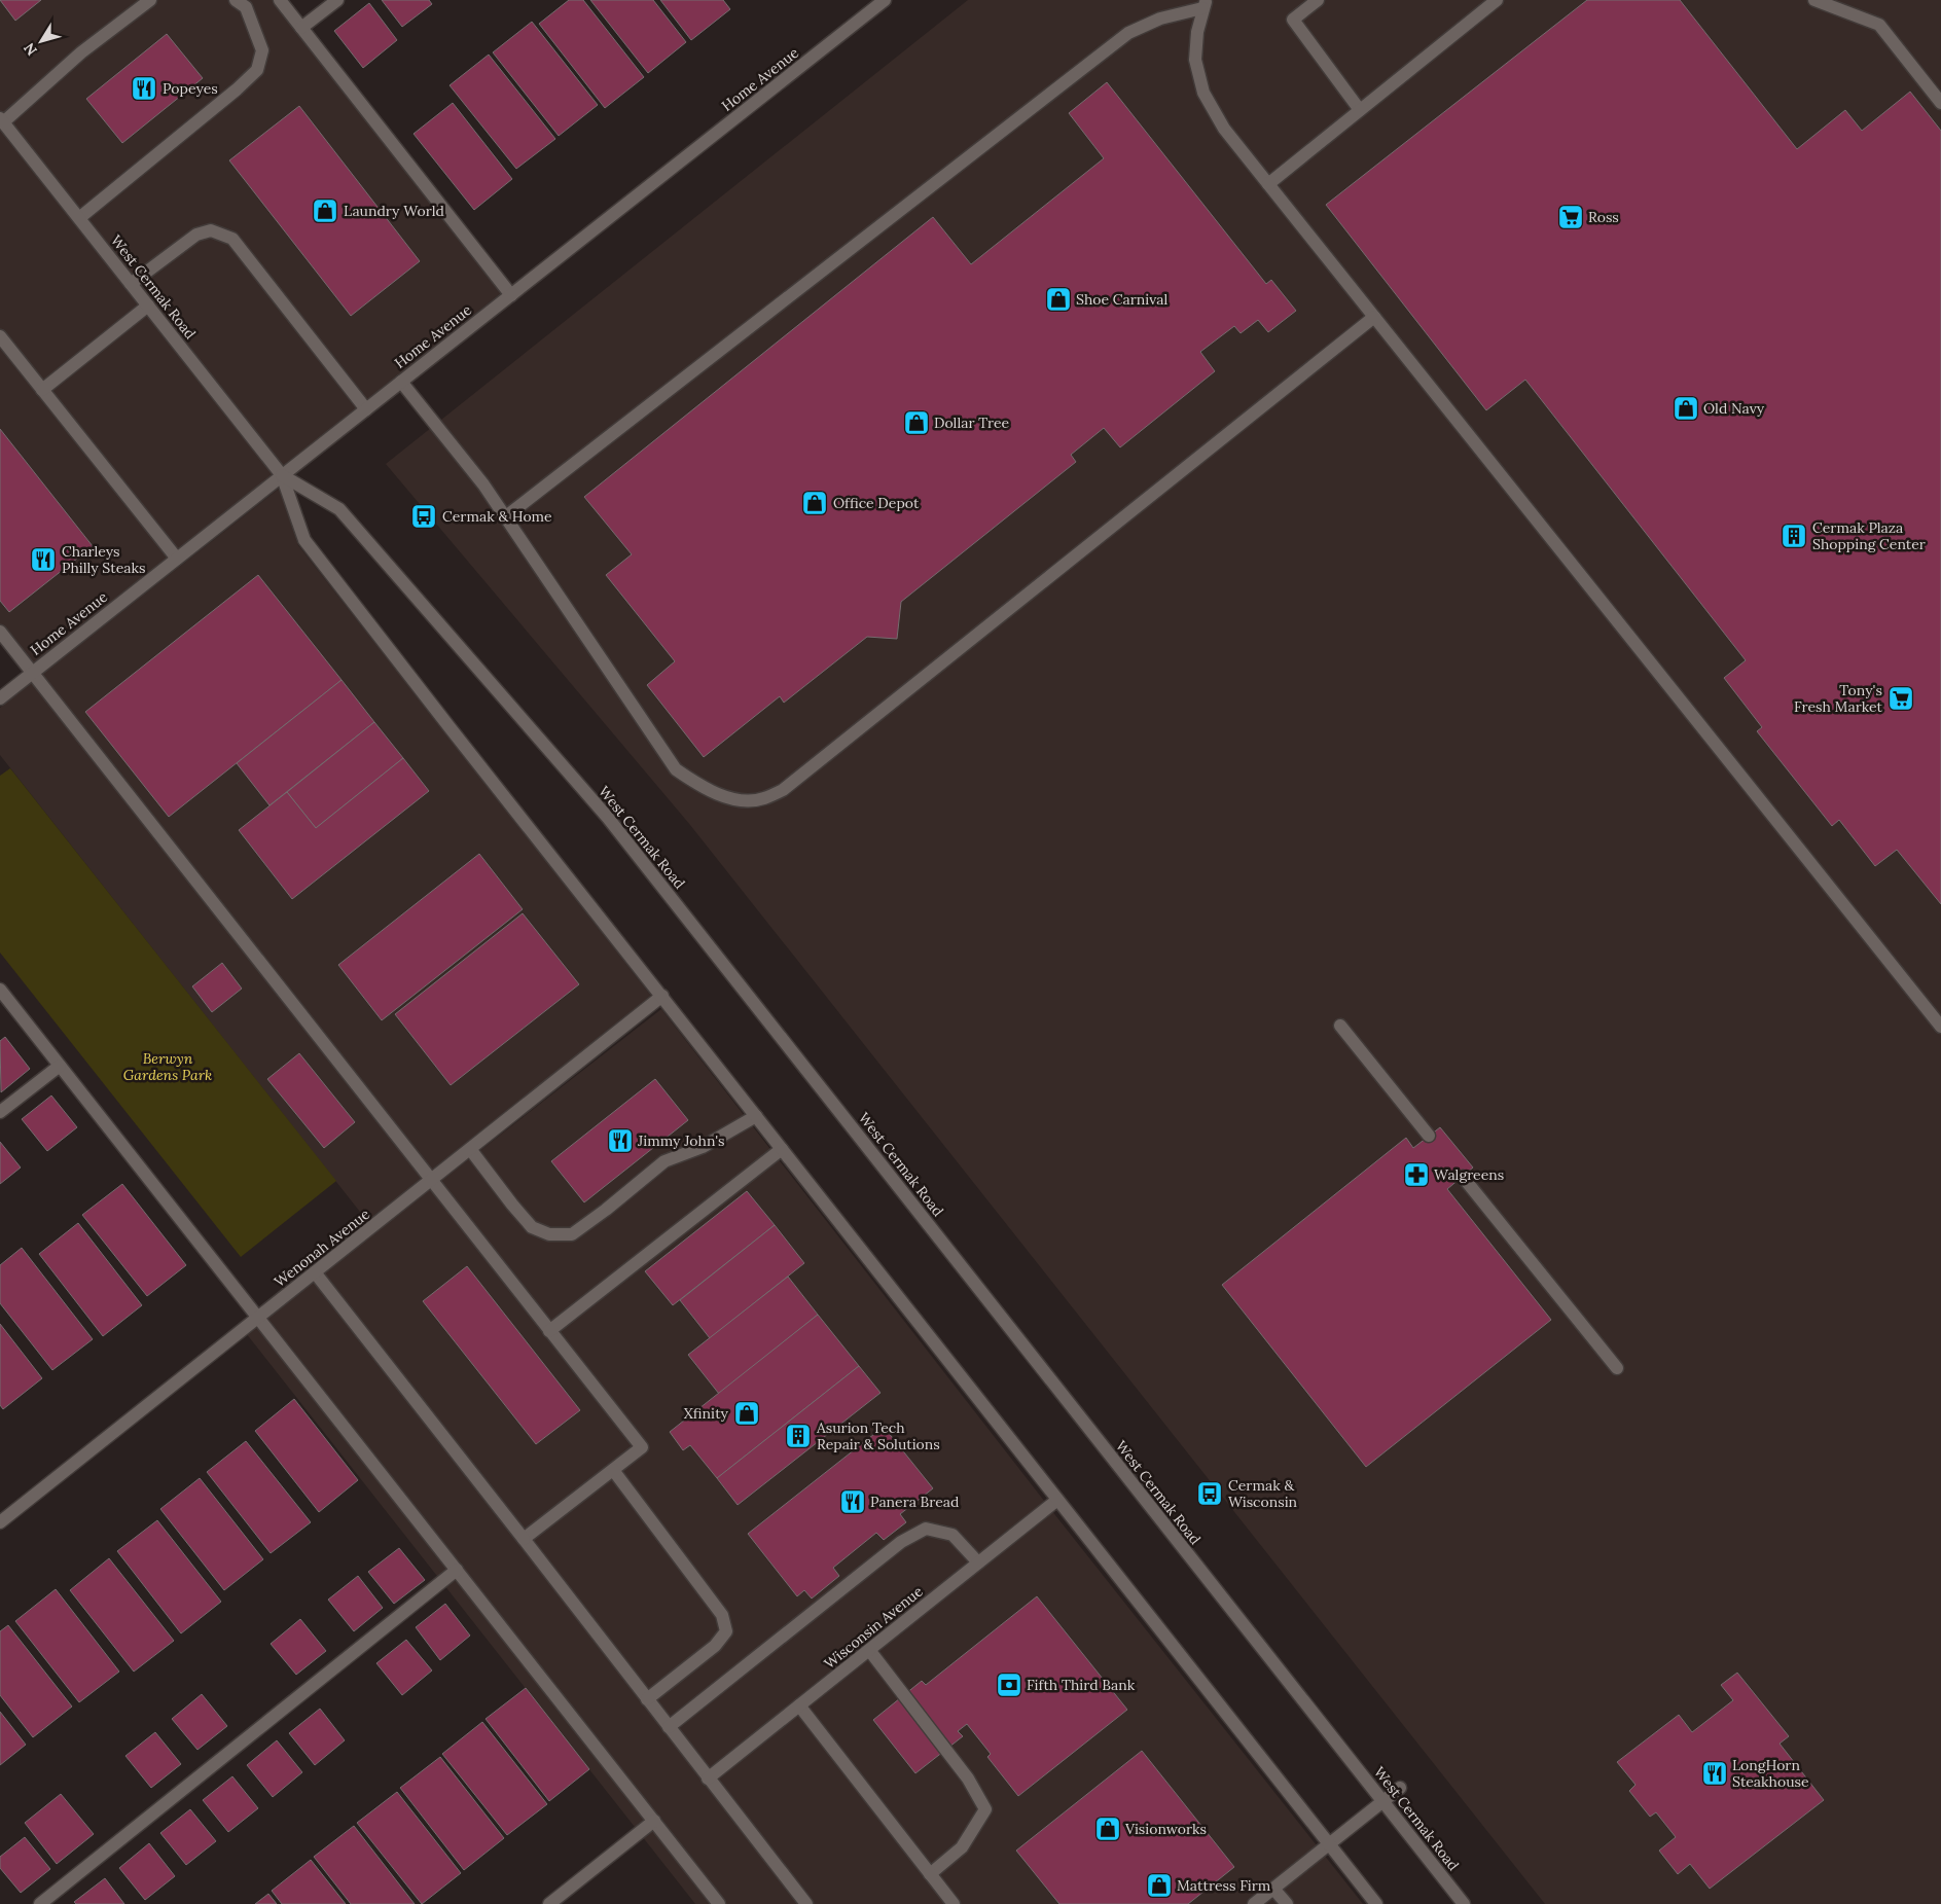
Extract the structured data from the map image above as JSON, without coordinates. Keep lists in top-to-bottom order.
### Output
{
  "streets": {
    "main road": [
      "Home Avenue",
      "West Cermak Road",
      "Wenonah Avenue",
      "Wisconsin Avenue"
    ]
  },
  "crossings": [
    ["Home Avenue", "West Cermak Road"],
    ["West Cermak Road", "Wenonah Avenue"],
    ["West Cermak Road", "Wisconsin Avenue"]
  ],
  "parks": ["Berwyn Gardens Park"],
  "places": {
    "restaurant": [
      "Popeyes",
      "Charleys Philly Steaks",
      "Jimmy John's",
      "Panera Bread",
      "LongHorn Steakhouse"
    ],
    "shop": [
      "Laundry World",
      "Shoe Carnival",
      "Old Navy",
      "Dollar Tree",
      "Office Depot",
      "Xfinity",
      "Visionworks",
      "Mattress Firm"
    ],
    "supermarket": ["Ross", "Tony's Fresh Market"],
    "bus stop": ["Cermak & Home", "Cermak & Wisconsin"],
    "building": ["Cermak Plaza Shopping Center", "Asurion Tech Repair & Solutions"],
    "pharmacy": ["Walgreens"],
    "bank": ["Fifth Third Bank"]
  },
  "north": "bottom left"
}
